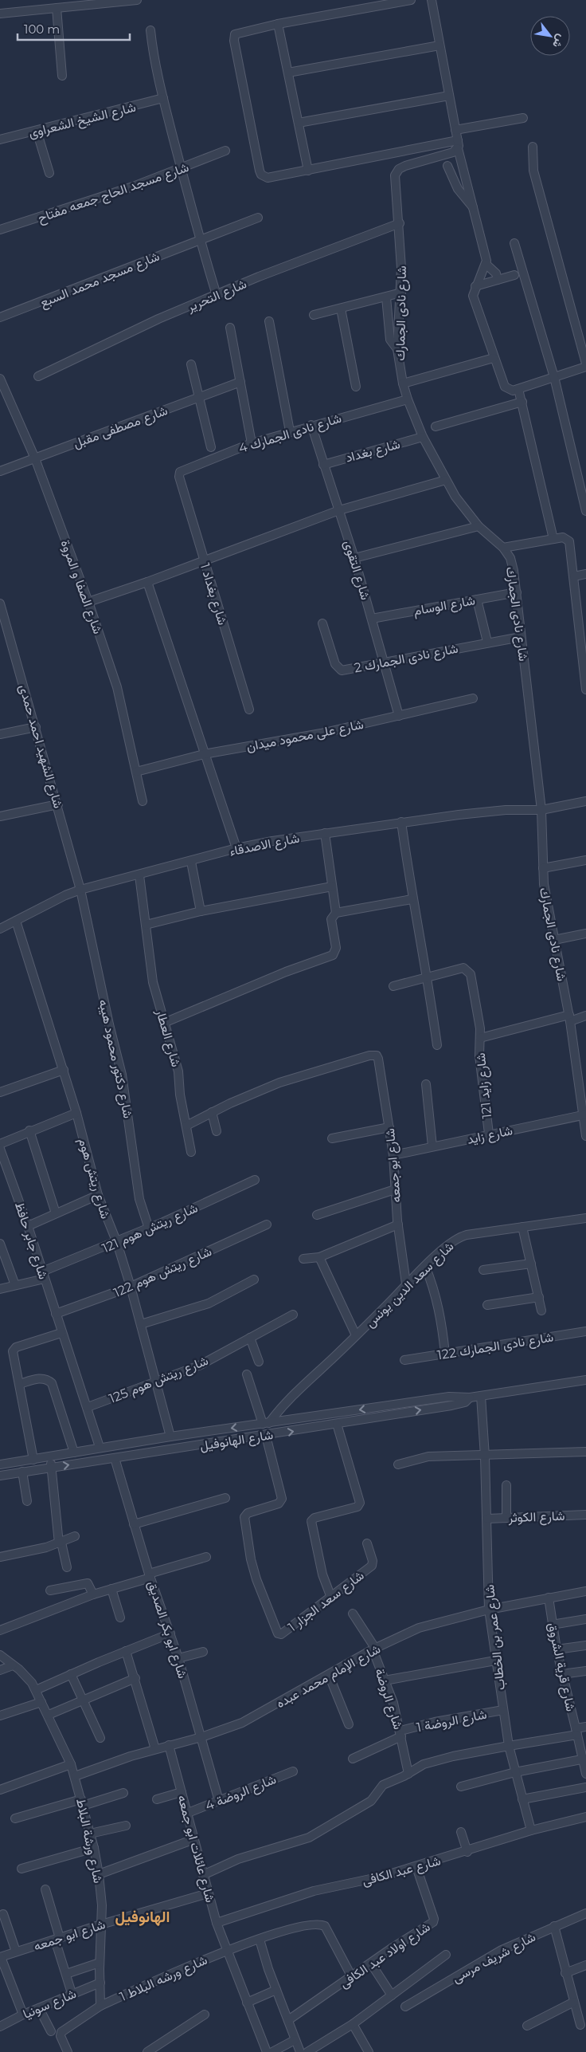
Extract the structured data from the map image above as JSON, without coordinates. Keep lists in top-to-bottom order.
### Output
{
  "streets": {
    "street": [
      "شارع الشيخ الشعراوى",
      "شارع مسجد الحاج جمعه مفتاح",
      "شارع مسجد محمد السبع",
      "شارع التحرير",
      "شارع نادى الجمارك",
      "شارع مصطفى مقبل",
      "شارع نادى الجمارك 4",
      "شارع بغداد",
      "شارع التقوى",
      "شارع الصفا و المروة",
      "شارع بغداد 1",
      "شارع الوسام",
      "شارع نادى الجمارك 2",
      "شارع على محمود ميدان",
      "شارع الشهيد احمد حمدى",
      "شارع الاصدقاء",
      "شارع العطار",
      "شارع دكتور محمود هيبه",
      "شارع زايد 121",
      "شارع زايد",
      "شارع ابو جمعه",
      "شارع ريتش هوم",
      "شارع ريتش هوم 121",
      "شارع جابر حافظ",
      "شارع ريتش هوم 122",
      "شارع سعد الدين يونس",
      "شارع نادى الجمارك 122",
      "شارع ريتش هوم 125",
      "شارع الهانوفيل",
      "شارع الكوثر",
      "شارع سعد الجزار 1",
      "شارع ابو بكر الصديق",
      "شارع عمر بن الخطاب",
      "شارع قرية الشروق",
      "شارع الإمام محمد عبده",
      "شارع الروضة",
      "شارع الروضة 1",
      "شارع الروضة 4",
      "شارع ورشة البلاط",
      "شارع عائلات ابو جمعه",
      "شارع عبد الكافى",
      "شارع اولاد عبد الكافى",
      "شارع شريف مرسى",
      "شارع ورشه البلاط 1",
      "شارع سونيا"
    ]
  },
  "crossings": [
    ["شارع التحرير", "شارع نادى الجمارك"],
    ["شارع نادى الجمارك", "شارع نادى الجمارك 4"],
    ["شارع نادى الجمارك", "شارع بغداد"],
    ["شارع نادى الجمارك", "شارع الوسام"],
    ["شارع نادى الجمارك", "شارع نادى الجمارك 2"],
    ["شارع نادى الجمارك", "شارع الاصدقاء"],
    ["شارع نادى الجمارك", "شارع زايد"],
    ["شارع مصطفى مقبل", "شارع الصفا و المروة"],
    ["شارع نادى الجمارك 4", "شارع التقوى"],
    ["شارع نادى الجمارك 4", "شارع بغداد 1"],
    ["شارع بغداد", "شارع التقوى"],
    ["شارع التقوى", "شارع الوسام"],
    ["شارع التقوى", "شارع نادى الجمارك 2"],
    ["شارع التقوى", "شارع على محمود ميدان"],
    ["شارع الصفا و المروة", "شارع على محمود ميدان"],
    ["شارع الشهيد احمد حمدى", "شارع الاصدقاء"],
    ["شارع الشهيد احمد حمدى", "شارع دكتور محمود هيبه"],
    ["شارع الاصدقاء", "شارع العطار"],
    ["شارع الاصدقاء", "شارع دكتور محمود هيبه"],
    ["شارع الاصدقاء", "شارع ريتش هوم"],
    ["شارع دكتور محمود هيبه", "شارع ريتش هوم 121"],
    ["شارع زايد 121", "شارع زايد"],
    ["شارع زايد", "شارع ابو جمعه"],
    ["شارع ابو جمعه", "شارع سعد الدين يونس"],
    ["شارع ابو جمعه", "شارع ورشة البلاط"],
    ["شارع ابو جمعه", "شارع عائلات ابو جمعه"],
    ["شارع ريتش هوم", "شارع ريتش هوم 121"],
    ["شارع ريتش هوم", "شارع ريتش هوم 122"],
    ["شارع ريتش هوم", "شارع ريتش هوم 125"],
    ["شارع ريتش هوم", "شارع الهانوفيل"],
    ["شارع ريتش هوم 121", "شارع جابر حافظ"],
    ["شارع جابر حافظ", "شارع ريتش هوم 122"],
    ["شارع جابر حافظ", "شارع ريتش هوم 125"],
    ["شارع جابر حافظ", "شارع الهانوفيل"],
    ["شارع سعد الدين يونس", "شارع الهانوفيل"],
    ["شارع الهانوفيل", "شارع سعد الجزار 1"],
    ["شارع الهانوفيل", "شارع ابو بكر الصديق"],
    ["شارع الهانوفيل", "شارع عمر بن الخطاب"],
    ["شارع الكوثر", "شارع عمر بن الخطاب"],
    ["شارع ابو بكر الصديق", "شارع الإمام محمد عبده"],
    ["شارع ابو بكر الصديق", "شارع الروضة 4"],
    ["شارع عمر بن الخطاب", "شارع الإمام محمد عبده"],
    ["شارع عمر بن الخطاب", "شارع الروضة 1"],
    ["شارع عمر بن الخطاب", "شارع عبد الكافى"],
    ["شارع قرية الشروق", "شارع الإمام محمد عبده"],
    ["شارع الإمام محمد عبده", "شارع الروضة"],
    ["شارع الإمام محمد عبده", "شارع ورشة البلاط"],
    ["شارع الإمام محمد عبده", "شارع عائلات ابو جمعه"],
    ["شارع الروضة", "شارع الروضة 1"],
    ["شارع الروضة 4", "شارع عائلات ابو جمعه"],
    ["شارع ورشة البلاط", "شارع ورشه البلاط 1"],
    ["شارع ورشة البلاط", "شارع سونيا"],
    ["شارع عائلات ابو جمعه", "شارع عبد الكافى"],
    ["شارع عائلات ابو جمعه", "شارع ورشه البلاط 1"],
    ["شارع عبد الكافى", "شارع اولاد عبد الكافى"],
    ["شارع اولاد عبد الكافى", "شارع ورشه البلاط 1"]
  ],
  "districts": ["الهانوفيل"],
  "scale_bar": "100 m",
  "north": "bottom right"
}
